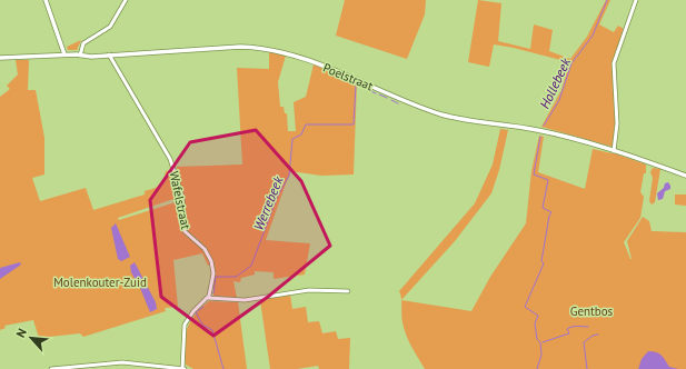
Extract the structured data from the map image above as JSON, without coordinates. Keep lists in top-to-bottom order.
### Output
{
  "streets": {
    "street": ["Poelstraat", "Wafelstraat"]
  },
  "crossings": [
    ["Poelstraat", "Wafelstraat"]
  ],
  "water": ["Hollebeek", "Werrebeek"],
  "parks": ["Molenkouter-Zuid", "Gentbos"],
  "north": "top left"
}
